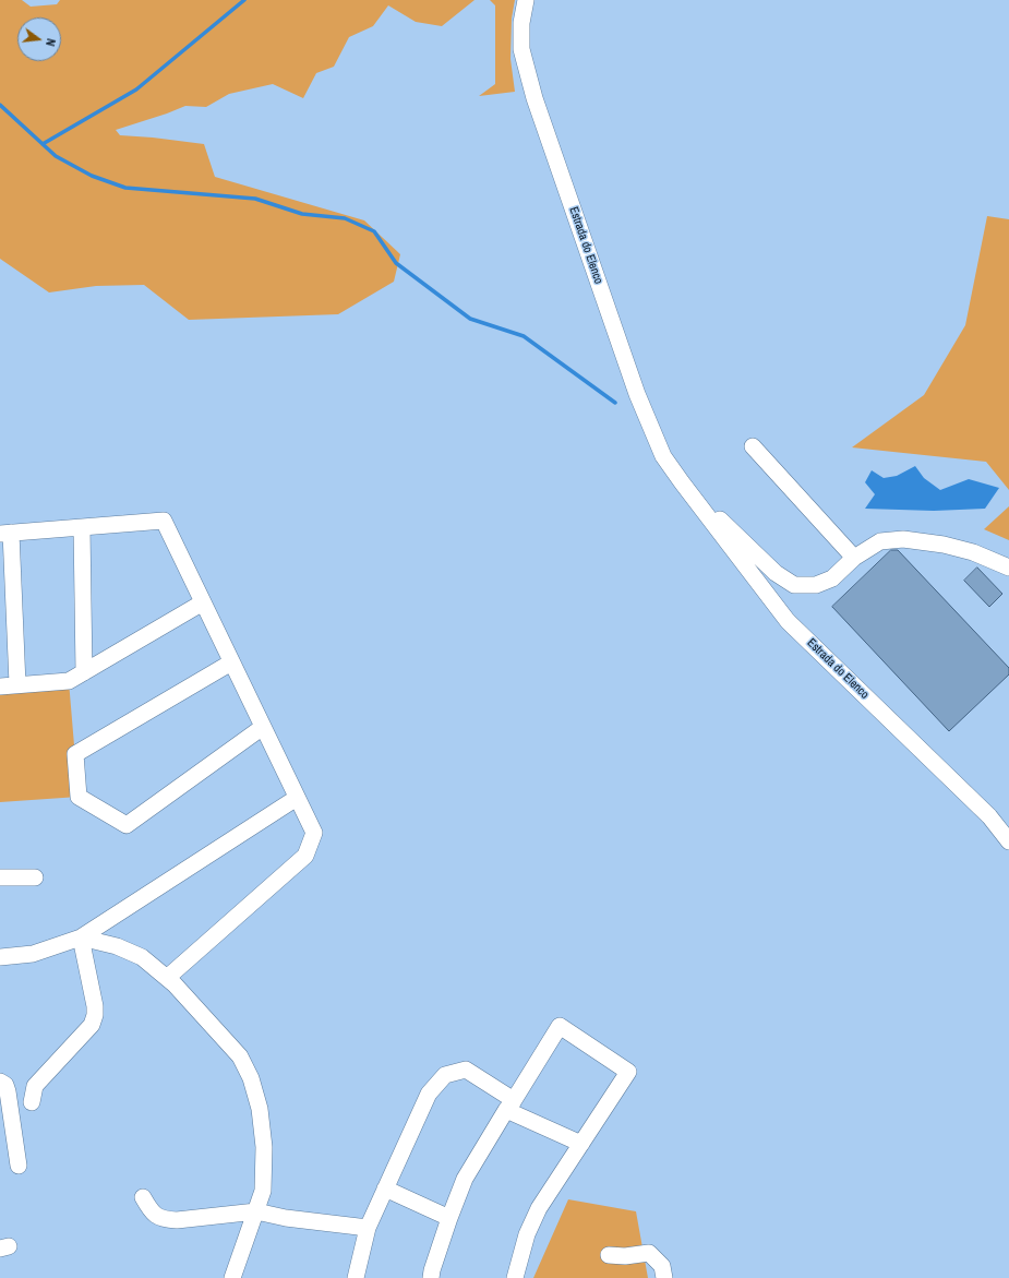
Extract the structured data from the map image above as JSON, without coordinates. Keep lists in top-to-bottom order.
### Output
{
  "streets": {
    "street": ["Estrada do Elenco"]
  },
  "north": "right"
}
